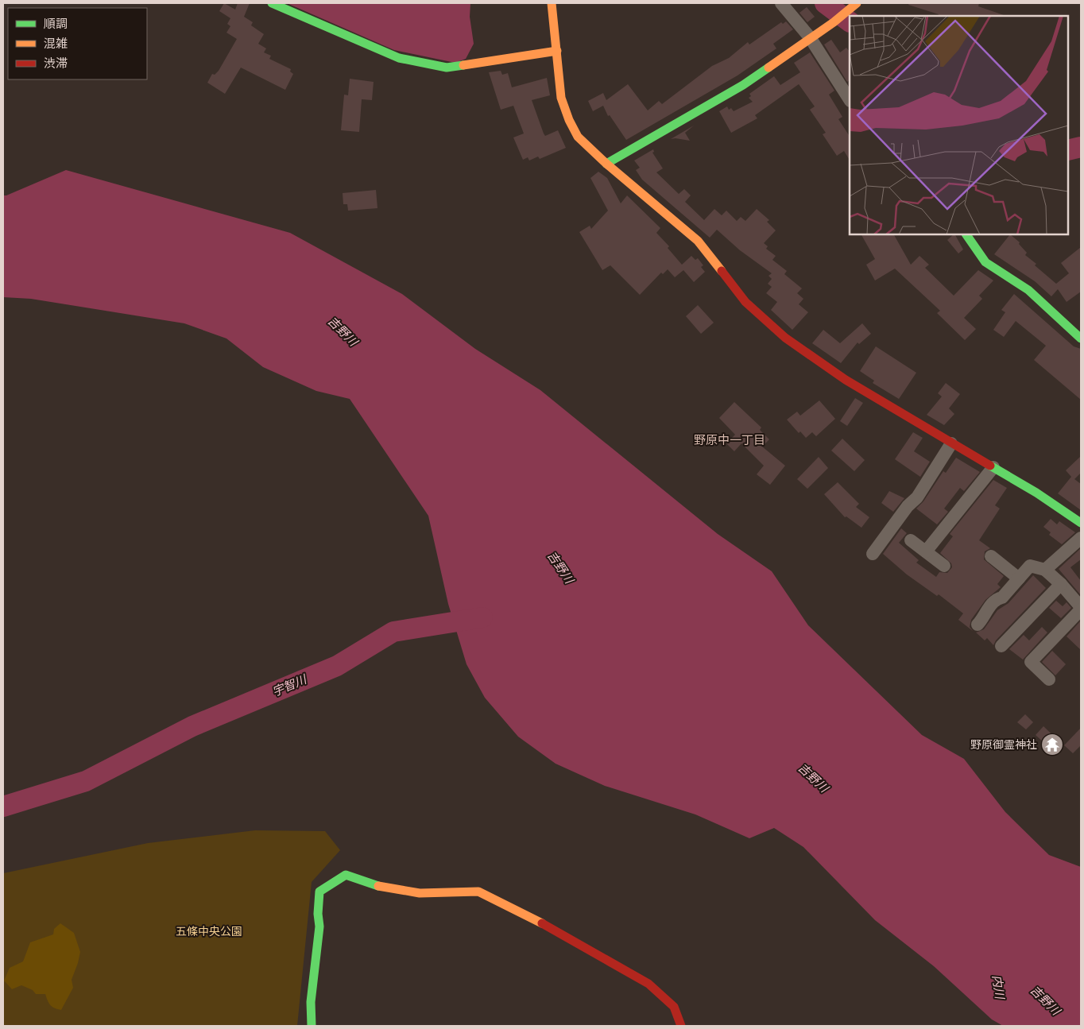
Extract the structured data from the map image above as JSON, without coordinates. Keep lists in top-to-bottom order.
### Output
{
  "districts": ["野原中一丁目"],
  "water": ["吉野川", "宇智川", "内川"],
  "parks": ["五條中央公園"],
  "places": {
    "temple": ["野原御霊神社"]
  },
  "legend": ["順調", "混雑", "渋滞"]
}
